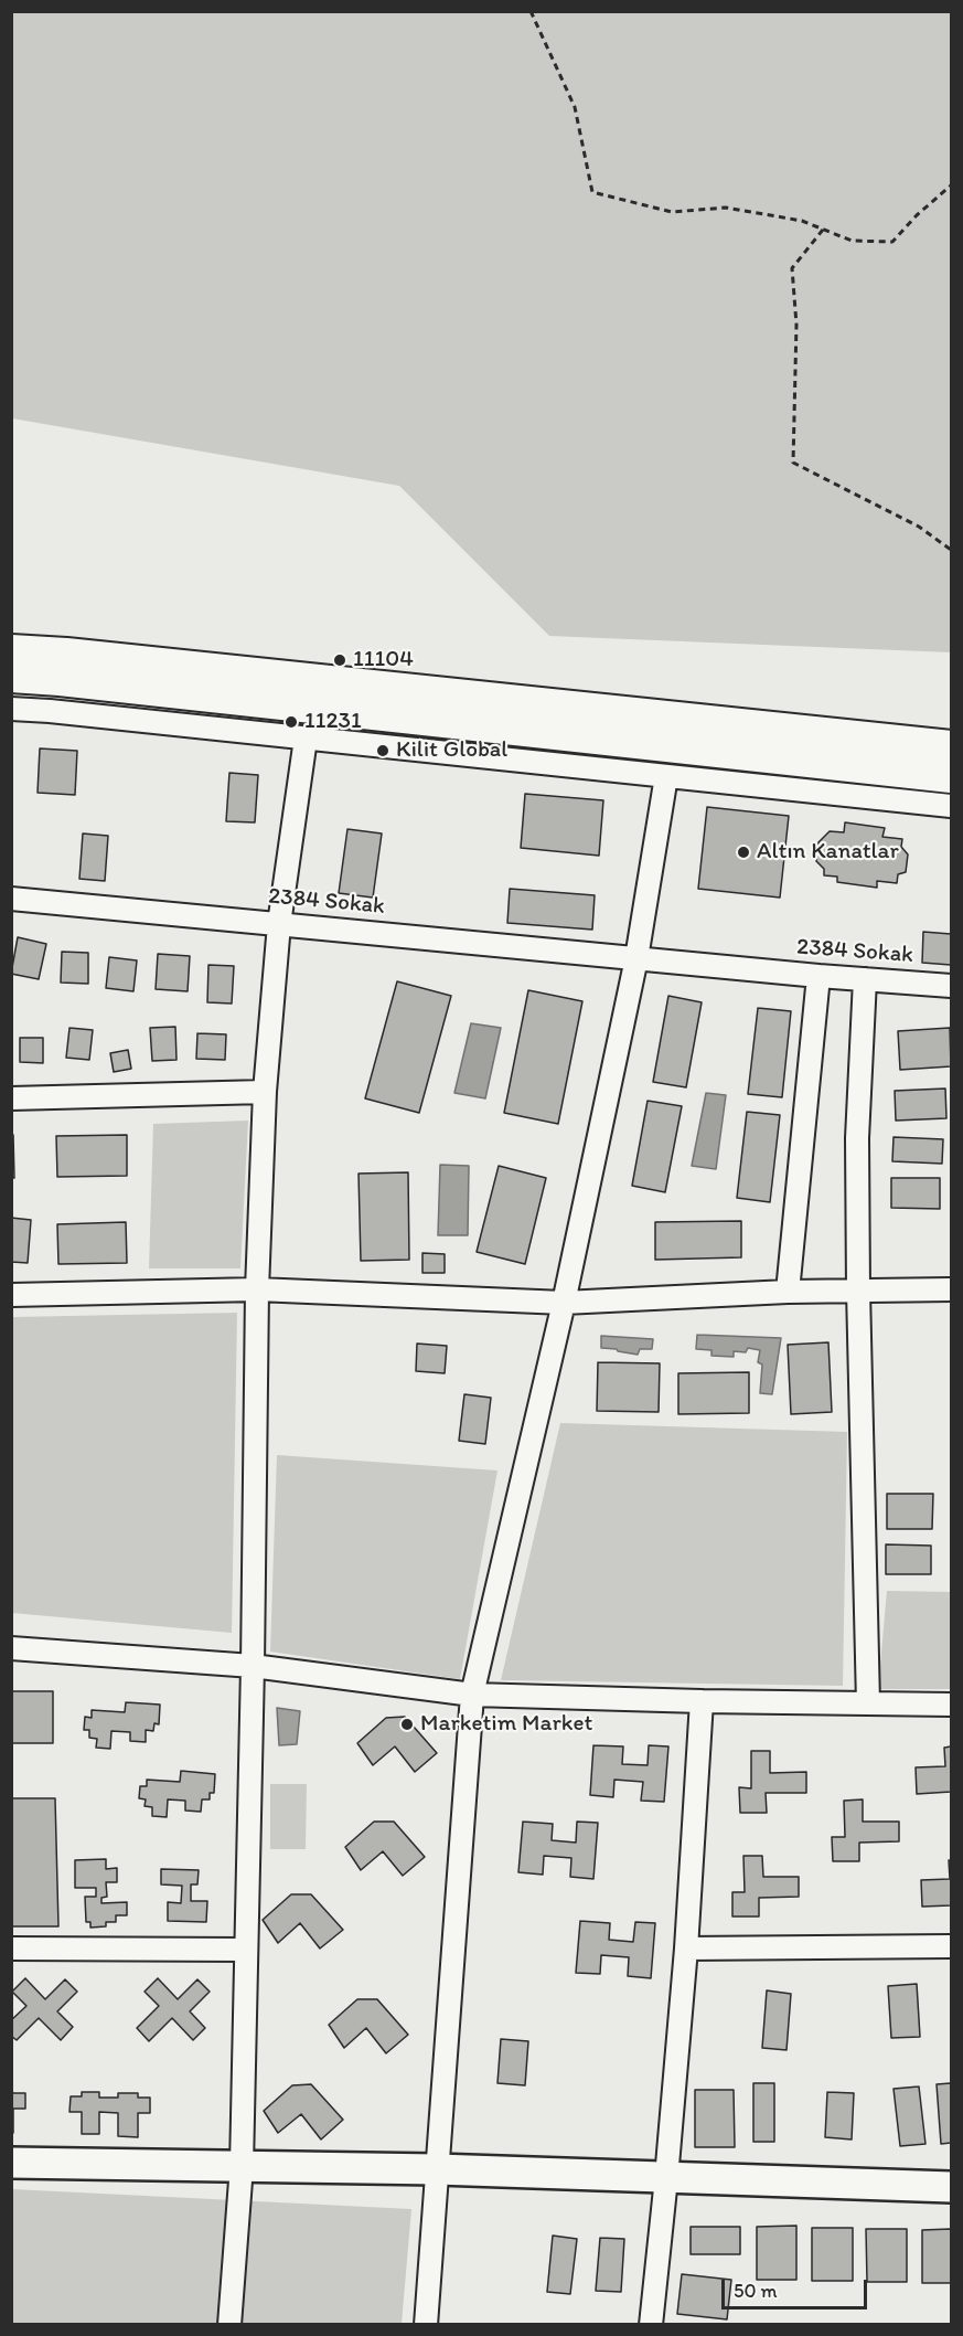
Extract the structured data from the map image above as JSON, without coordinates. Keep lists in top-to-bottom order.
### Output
{
  "streets": {
    "street": ["2384 Sokak"]
  },
  "places": [
    "11104",
    "11231",
    "Kilit Global",
    "Altın Kanatlar",
    "Marketim Market"
  ],
  "scale_bar": "50 m"
}
